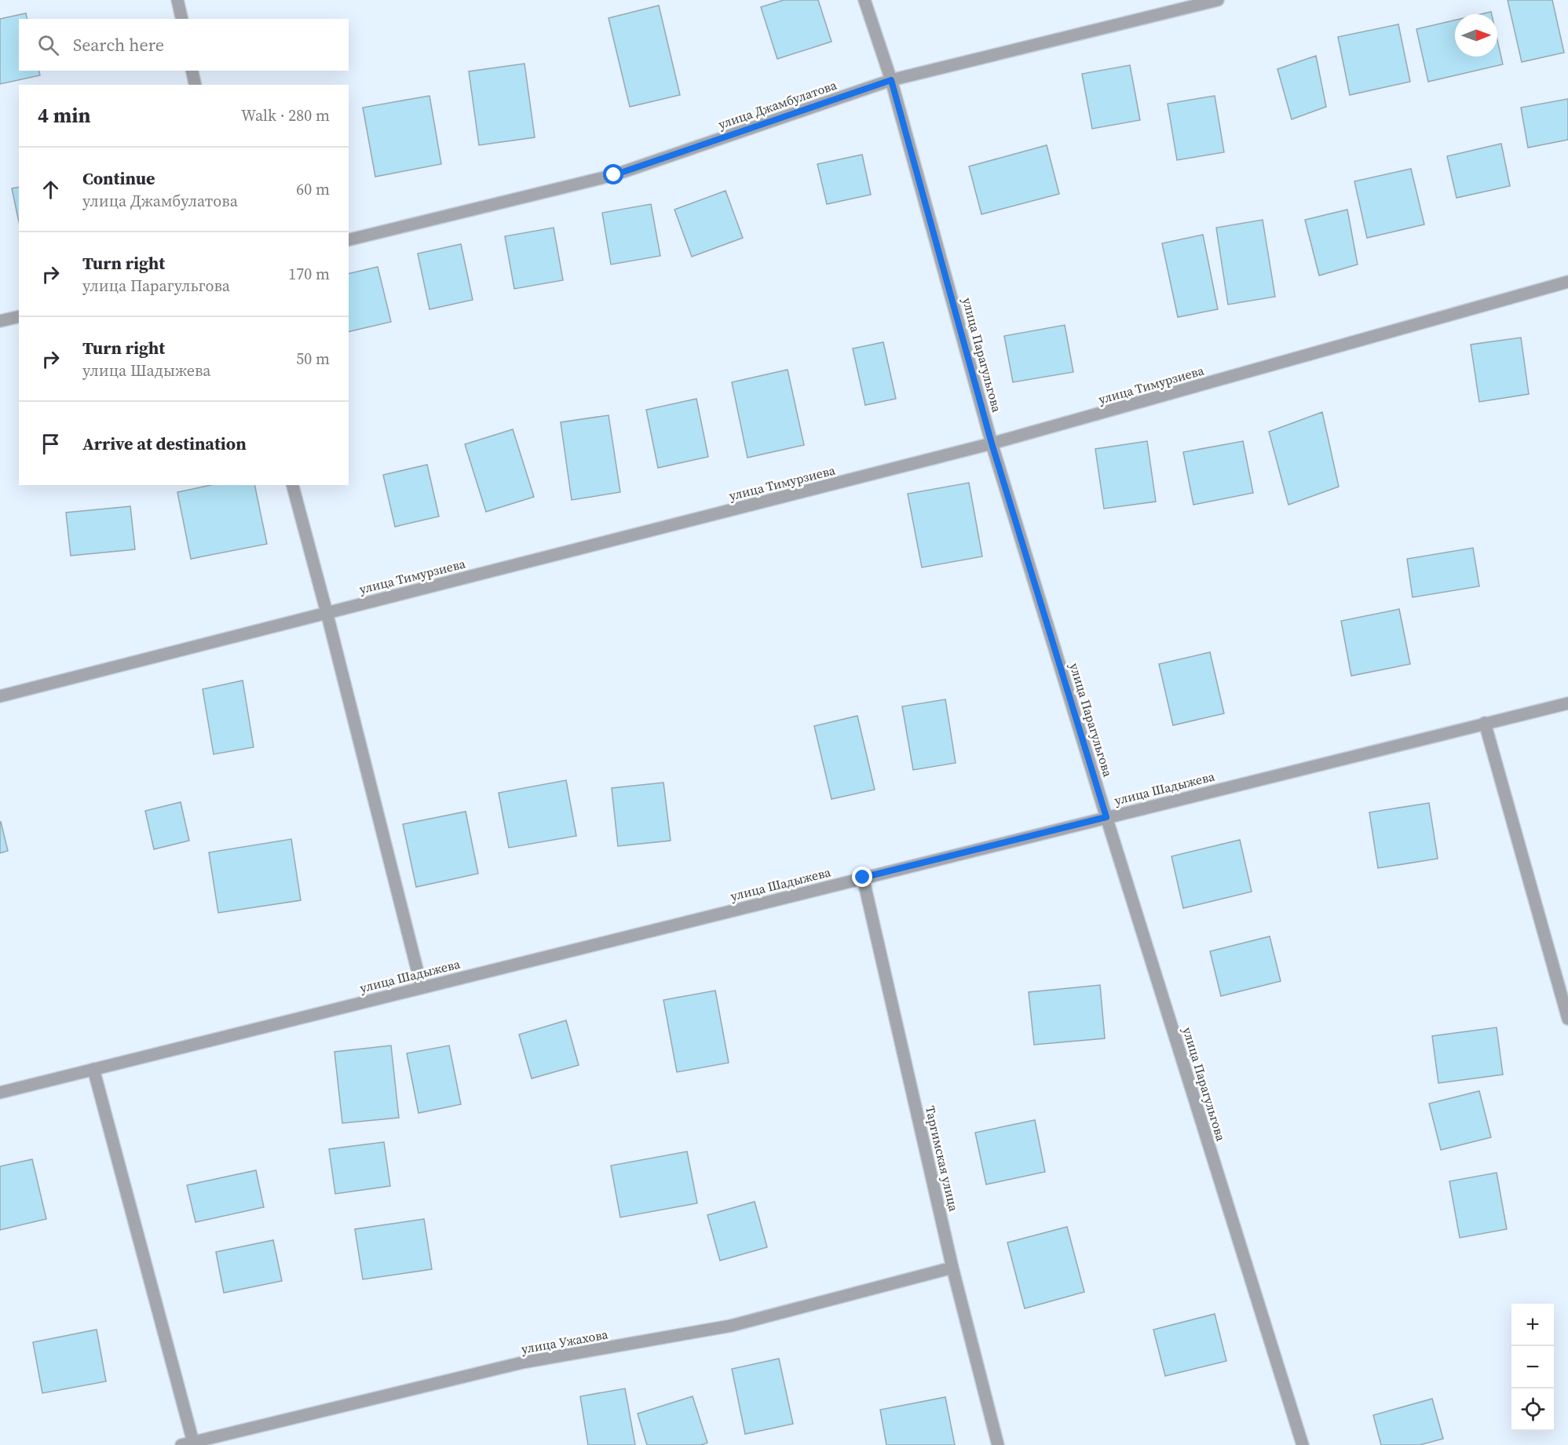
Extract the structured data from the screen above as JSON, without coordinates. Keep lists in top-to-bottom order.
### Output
{
  "streets": {
    "street": [
      "улица Джамбулатова",
      "улица Парагульгова",
      "улица Тимурзиева",
      "улица Шадыжева",
      "Таргимская улица",
      "улица Ужахова"
    ]
  },
  "crossings": [
    ["улица Джамбулатова", "улица Парагульгова"],
    ["улица Парагульгова", "улица Тимурзиева"],
    ["улица Парагульгова", "улица Шадыжева"],
    ["улица Шадыжева", "Таргимская улица"],
    ["Таргимская улица", "улица Ужахова"]
  ],
  "north": "right",
  "page": {
    "search": "Search here",
    "heading": ["4 min", "Walk · 280 m"],
    "list": [
      ["Continue", "улица Джамбулатова", "60 m"],
      ["Turn right", "улица Парагульгова", "170 m"],
      ["Turn right", "улица Шадыжева", "50 m"],
      "Arrive at destination"
    ],
    "map_buttons": ["+", "−"]
  }
}
